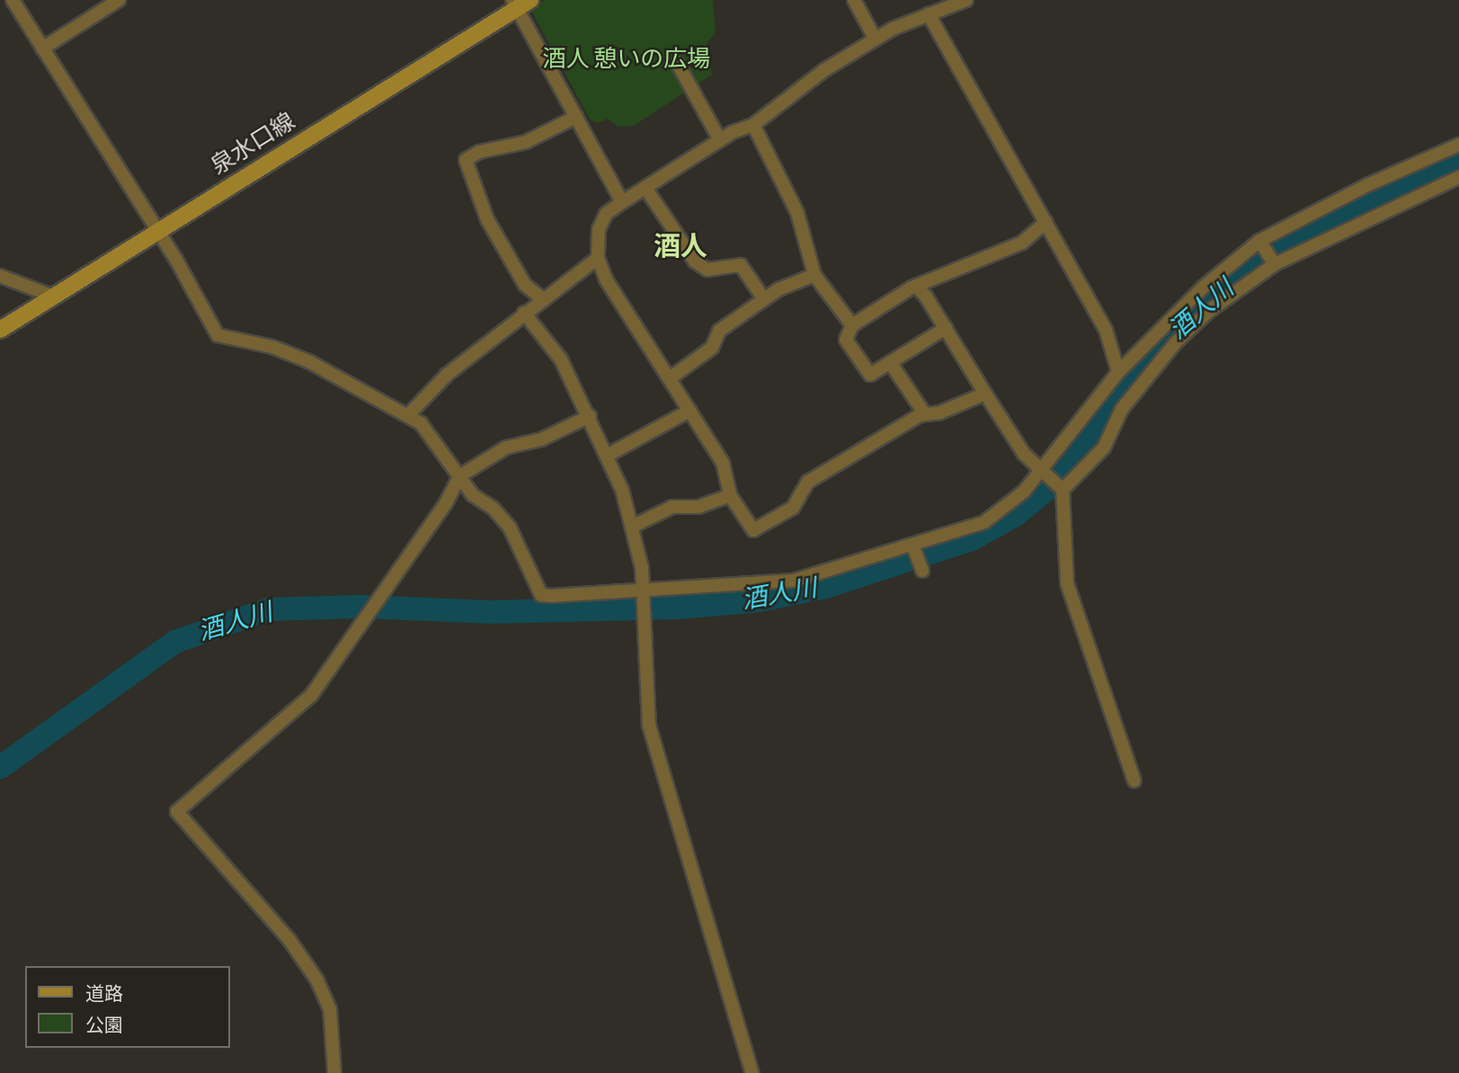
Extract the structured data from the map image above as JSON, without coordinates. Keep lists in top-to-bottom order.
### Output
{
  "streets": {
    "main road": ["泉水口線"]
  },
  "districts": ["酒人"],
  "water": ["酒人川"],
  "parks": ["酒人 憩いの広場"],
  "legend": ["道路", "公園"]
}
